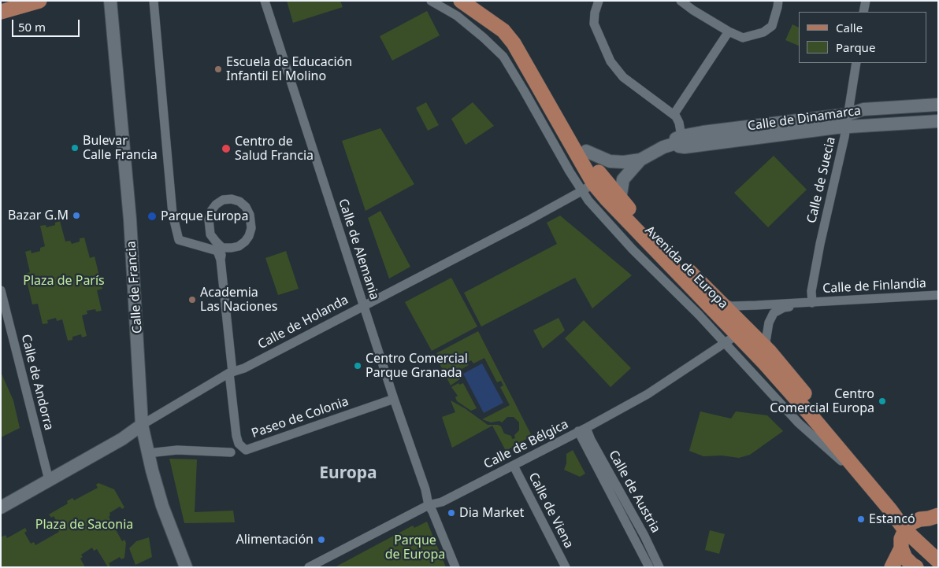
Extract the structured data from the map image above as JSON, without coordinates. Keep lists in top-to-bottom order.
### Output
{
  "streets": {
    "main road": ["Avenida de Europa"],
    "street": [
      "Calle de Dinamarca",
      "Calle de Suecia",
      "Calle de Alemania",
      "Calle de Finlandia",
      "Calle de Francia",
      "Calle de Holanda",
      "Calle de Andorra",
      "Paseo de Colonia",
      "Calle de Bélgica",
      "Calle de Austria",
      "Calle de Viena"
    ]
  },
  "crossings": [
    ["Calle de Dinamarca", "Calle de Suecia"],
    ["Calle de Dinamarca", "Avenida de Europa"],
    ["Calle de Suecia", "Calle de Finlandia"],
    ["Calle de Alemania", "Calle de Holanda"],
    ["Calle de Alemania", "Paseo de Colonia"],
    ["Calle de Alemania", "Calle de Bélgica"],
    ["Avenida de Europa", "Calle de Finlandia"],
    ["Avenida de Europa", "Calle de Holanda"],
    ["Avenida de Europa", "Calle de Bélgica"],
    ["Calle de Francia", "Calle de Holanda"],
    ["Calle de Holanda", "Paseo de Colonia"],
    ["Calle de Bélgica", "Calle de Austria"],
    ["Calle de Bélgica", "Calle de Viena"]
  ],
  "districts": ["Europa"],
  "parks": ["Plaza de París", "Plaza de Saconia", "Parque de Europa"],
  "places": [
    "Escuela de Educación Infantil El Molino",
    "Bulevar Calle Francia",
    "Centro de Salud Francia",
    "Bazar G.M",
    "Parque Europa",
    "Academia Las Naciones",
    "Centro Comercial Parque Granada",
    "Centro Comercial Europa",
    "Dia Market",
    "Estancó",
    "Alimentación"
  ],
  "legend": ["Calle", "Parque"],
  "scale_bar": "50 m"
}
